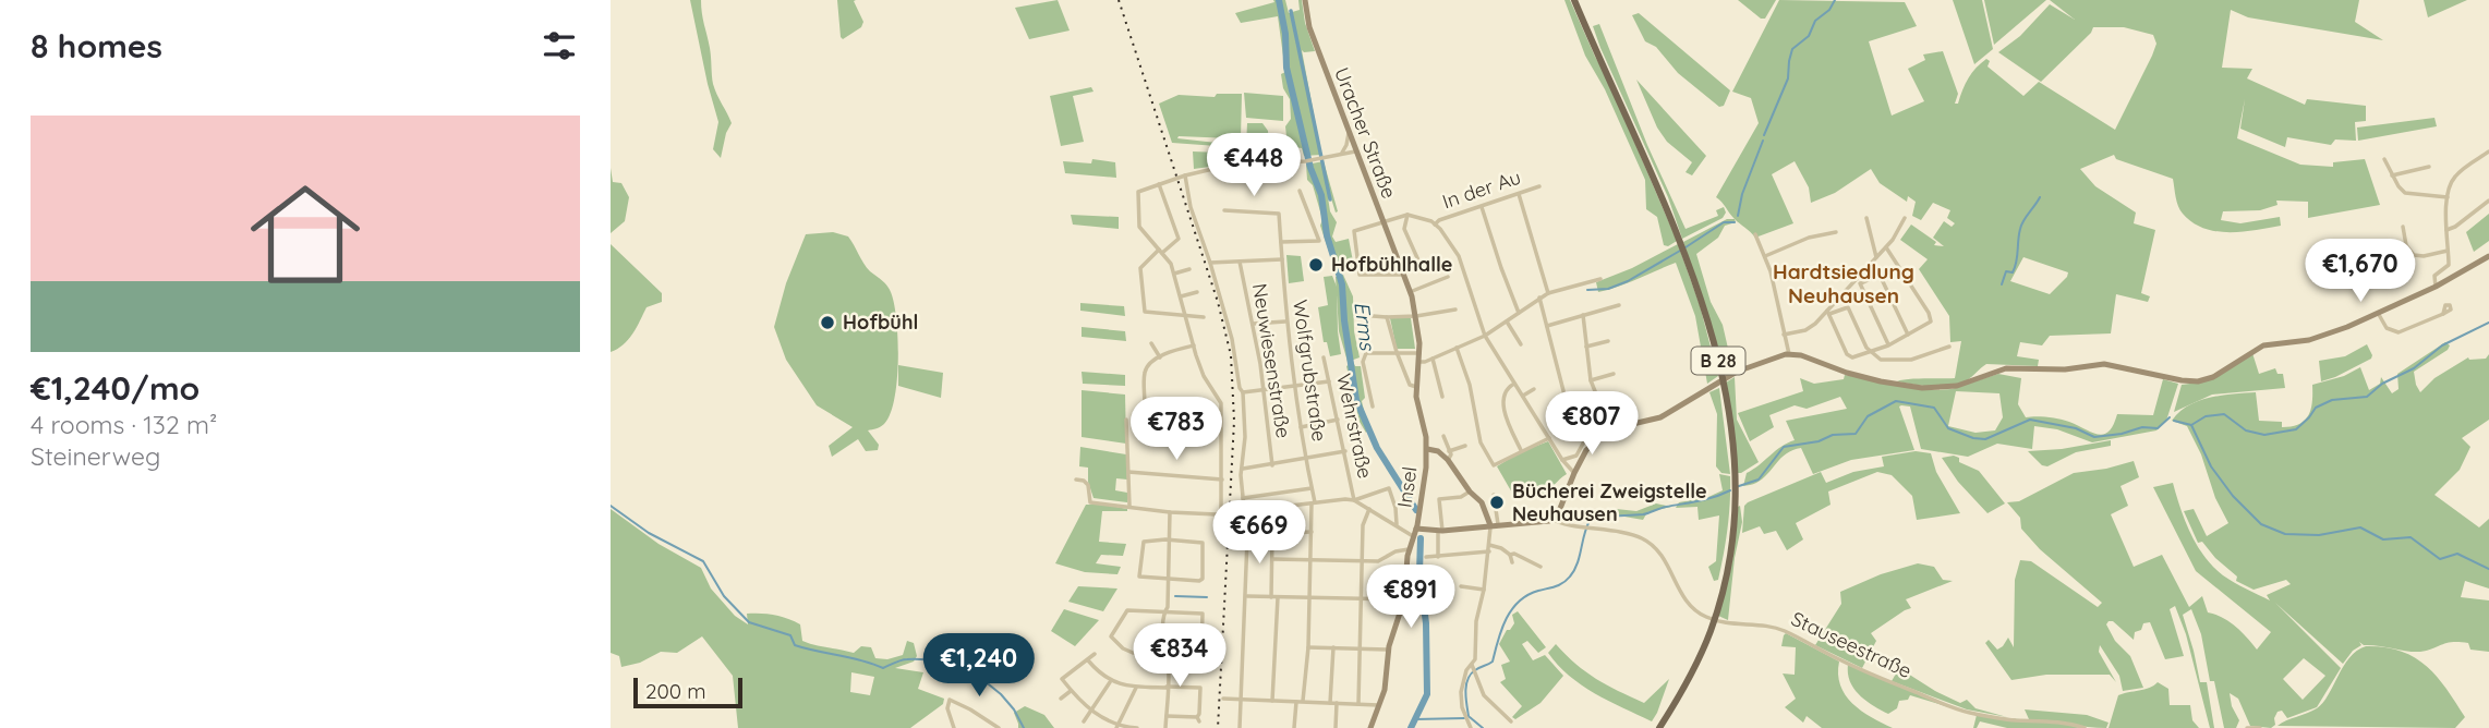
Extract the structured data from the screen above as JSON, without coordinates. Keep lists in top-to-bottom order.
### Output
{
  "streets": {
    "main road": ["B 28"],
    "street": [
      "Uracher Straße",
      "In der Au",
      "Neuwiesenstraße",
      "Wolfgrubstraße",
      "Wehrstraße",
      "Insel",
      "Stauseestraße"
    ]
  },
  "crossings": [
    ["Uracher Straße", "Insel"]
  ],
  "districts": ["Hardtsiedlung Neuhausen"],
  "water": ["Erms"],
  "places": ["Hofbühlhalle", "Hofbühl", "Bücherei Zweigstelle Neuhausen"],
  "scale_bar": "200 m",
  "page": {
    "heading": "8 homes",
    "list": [
      {
        "name": "€1,240/mo",
        "note": "4 rooms · 132 m² · Steinerweg"
      }
    ],
    "price": [
      "€448",
      "€1,670",
      "€807",
      "€783",
      "€669",
      "€891",
      "€834",
      "€1,240"
    ],
    "scale": "200 m"
  }
}
